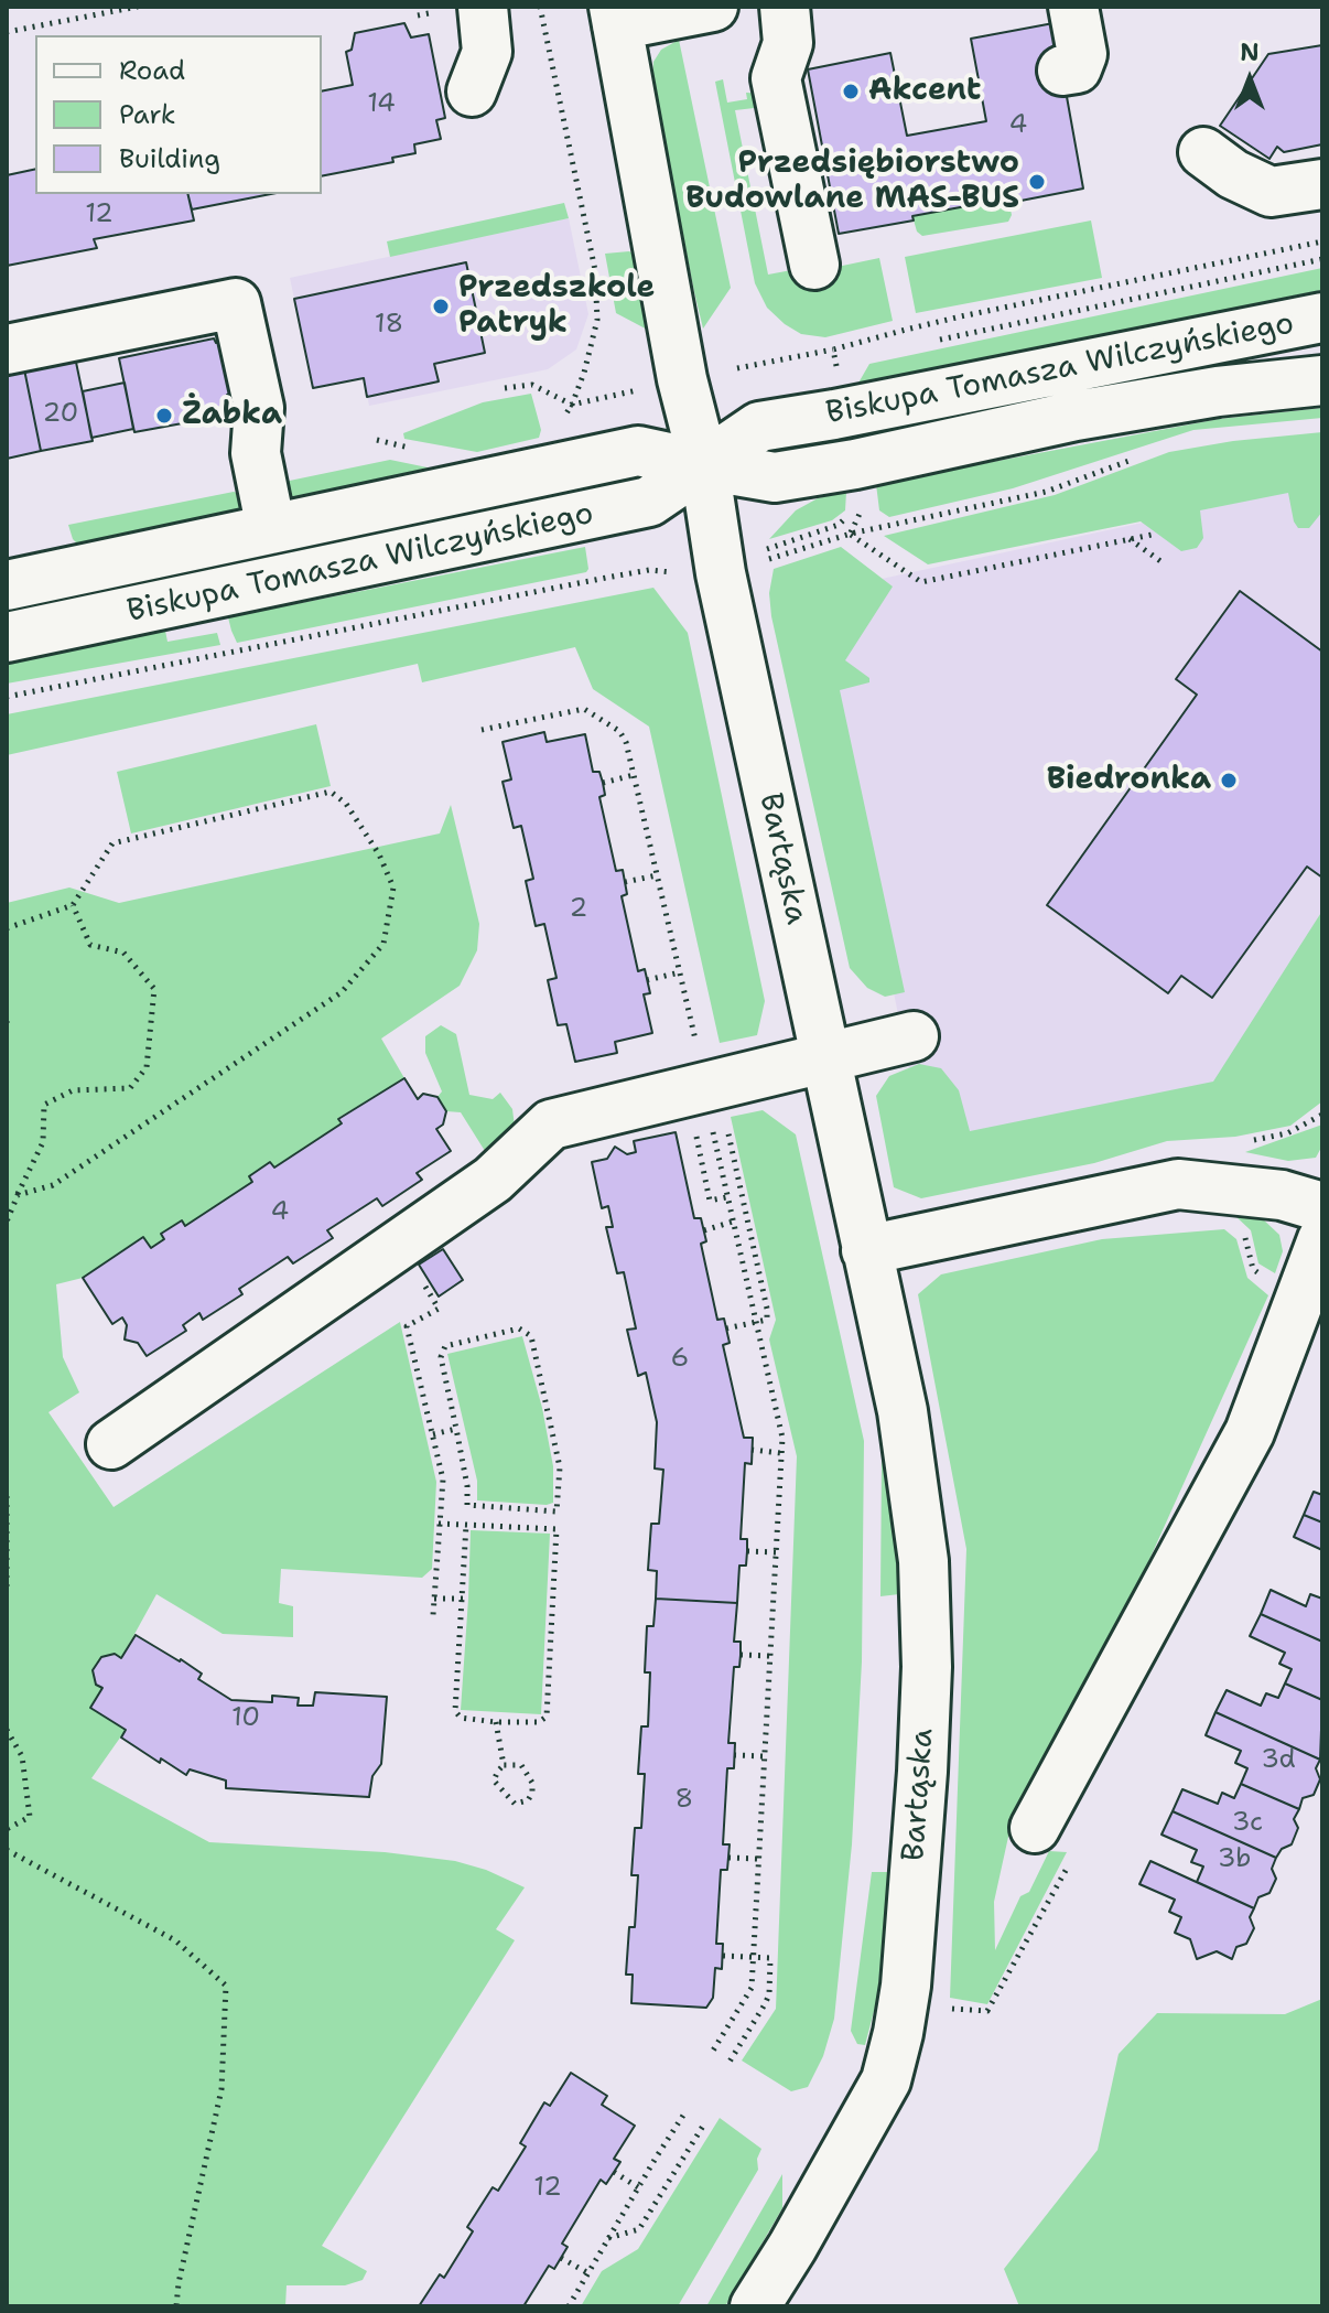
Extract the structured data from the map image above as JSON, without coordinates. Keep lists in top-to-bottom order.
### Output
{
  "streets": {
    "street": ["Biskupa Tomasza Wilczyńskiego", "Bartąska"]
  },
  "crossings": [
    ["Biskupa Tomasza Wilczyńskiego", "Bartąska"]
  ],
  "places": [
    "Akcent",
    "Przedsiębiorstwo Budowlane MAS-BUS",
    "Przedszkole Patryk",
    "Żabka",
    "Biedronka"
  ],
  "house_numbers": [
    "14",
    "4",
    "12",
    "18",
    "20",
    "2",
    "4",
    "6",
    "10",
    "3d",
    "8",
    "3c",
    "3b",
    "12"
  ],
  "legend": ["Road", "Park", "Building"],
  "north": "top"
}
